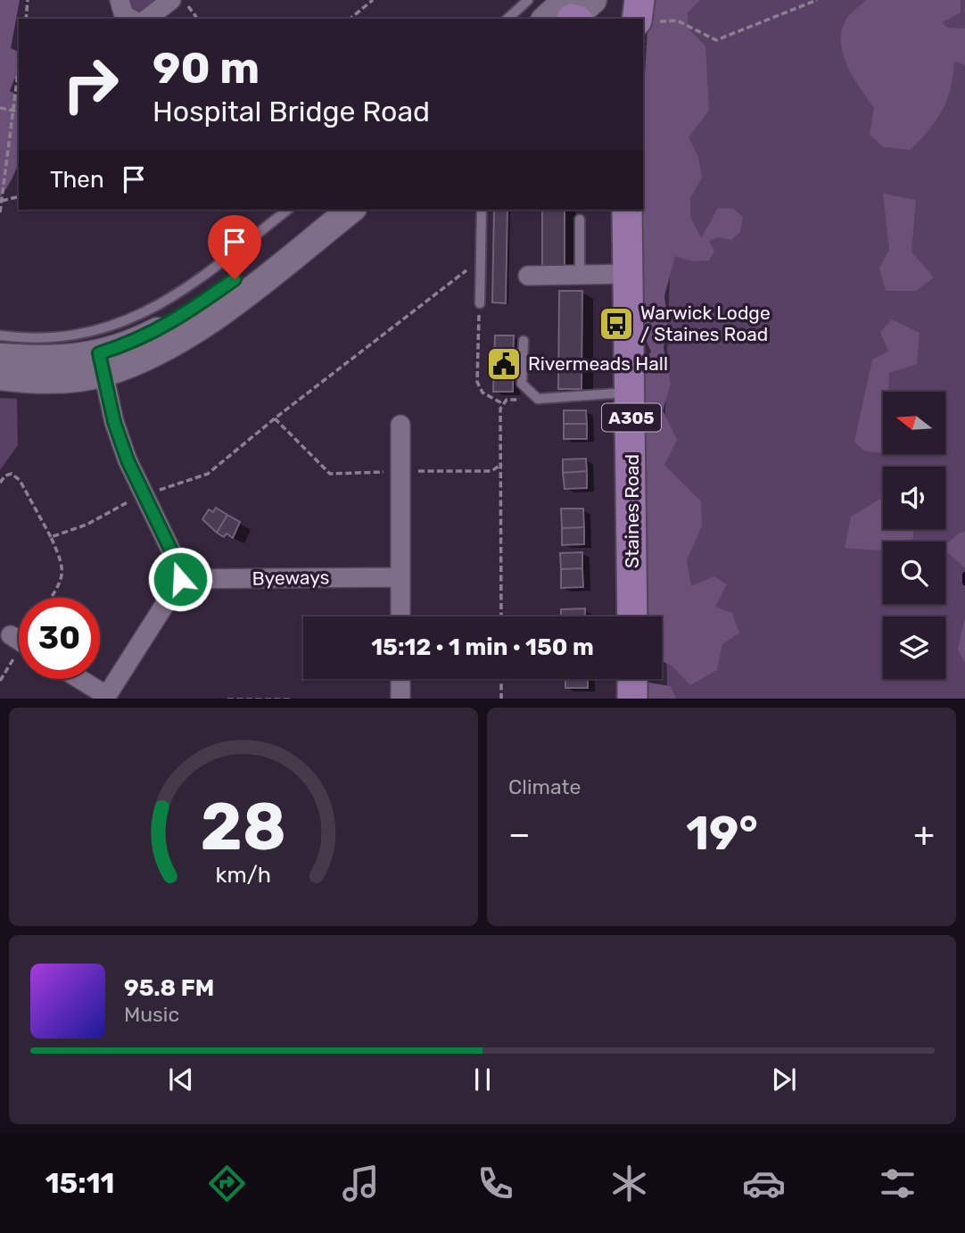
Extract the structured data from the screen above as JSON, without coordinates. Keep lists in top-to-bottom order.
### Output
{
  "streets": {
    "main road": ["A305", "Staines Road"],
    "street": ["Byeways"]
  },
  "places": {
    "bus stop": ["Warwick Lodge / Staines Road"],
    "public building": ["Rivermeads Hall"]
  },
  "north": "left",
  "page": {
    "turn": ["90 m", "Hospital Bridge Road"],
    "then": "Then",
    "limit": "30",
    "trip": "15:12 · 1 min · 150 m",
    "tile": "Climate",
    "heat": ["−", "19°", "+"],
    "song": ["95.8 FM", "Music"],
    "tabs": "15:11",
    "gauge": ["28", "km/h"]
  }
}
